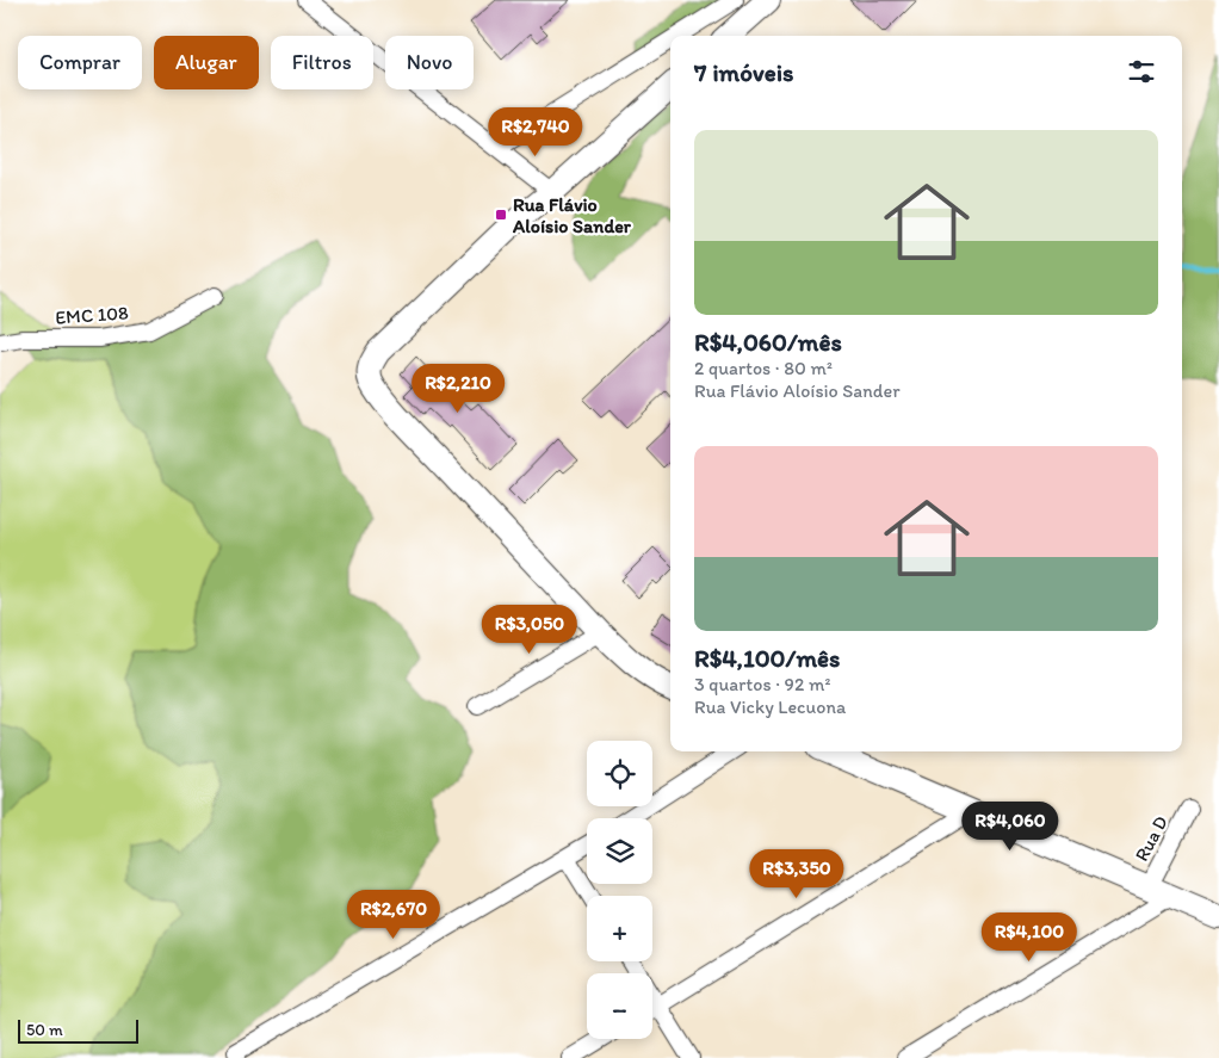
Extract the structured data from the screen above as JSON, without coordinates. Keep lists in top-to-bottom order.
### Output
{
  "streets": {
    "street": ["EMC 108", "Rua D"]
  },
  "places": {
    "transit": ["Rua Flávio Aloísio Sander"]
  },
  "scale_bar": "50 m",
  "page": {
    "chip": [
      "Comprar",
      "Alugar",
      "Filtros",
      "Novo"
    ],
    "heading": "7 imóveis",
    "price": [
      "R$2,740",
      "R$2,210",
      "R$3,050",
      "R$4,060",
      "R$3,350",
      "R$2,670",
      "R$4,100"
    ],
    "list": [
      {
        "name": "R$4,060/mês",
        "note": "2 quartos · 80 m² · Rua Flávio Aloísio Sander"
      },
      {
        "name": "R$4,100/mês",
        "note": "3 quartos · 92 m² · Rua Vicky Lecuona"
      }
    ],
    "map_buttons": ["+", "−"],
    "scale": "50 m"
  }
}
